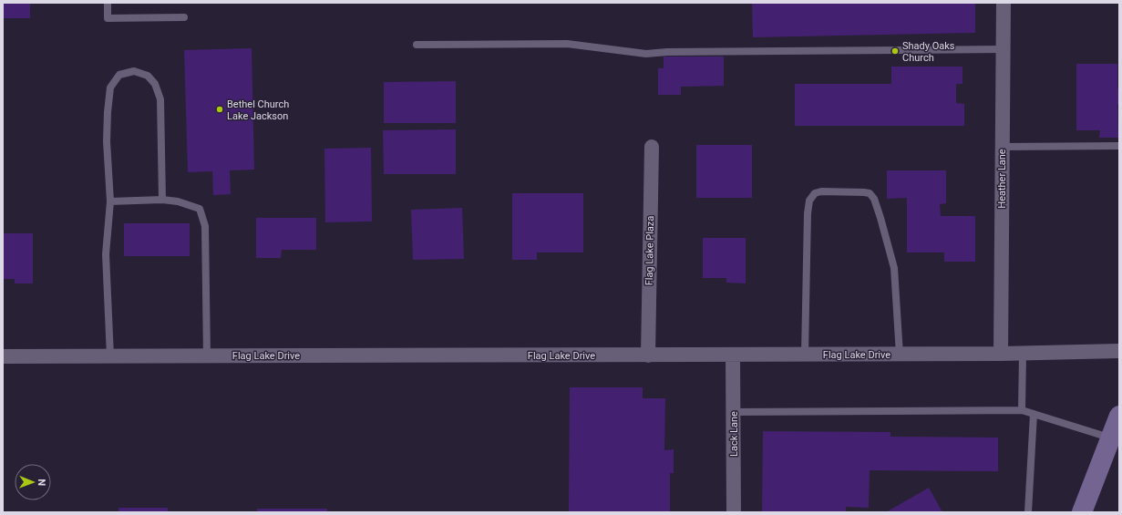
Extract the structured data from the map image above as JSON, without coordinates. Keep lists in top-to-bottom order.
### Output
{
  "streets": {
    "street": [
      "Heather Lane",
      "Flag Lake Plaza",
      "Flag Lake Drive",
      "Lack Lane"
    ]
  },
  "crossings": [
    ["Heather Lane", "Flag Lake Drive"],
    ["Flag Lake Plaza", "Flag Lake Drive"],
    ["Flag Lake Drive", "Lack Lane"]
  ],
  "places": ["Shady Oaks Church", "Bethel Church Lake Jackson"],
  "north": "right"
}
